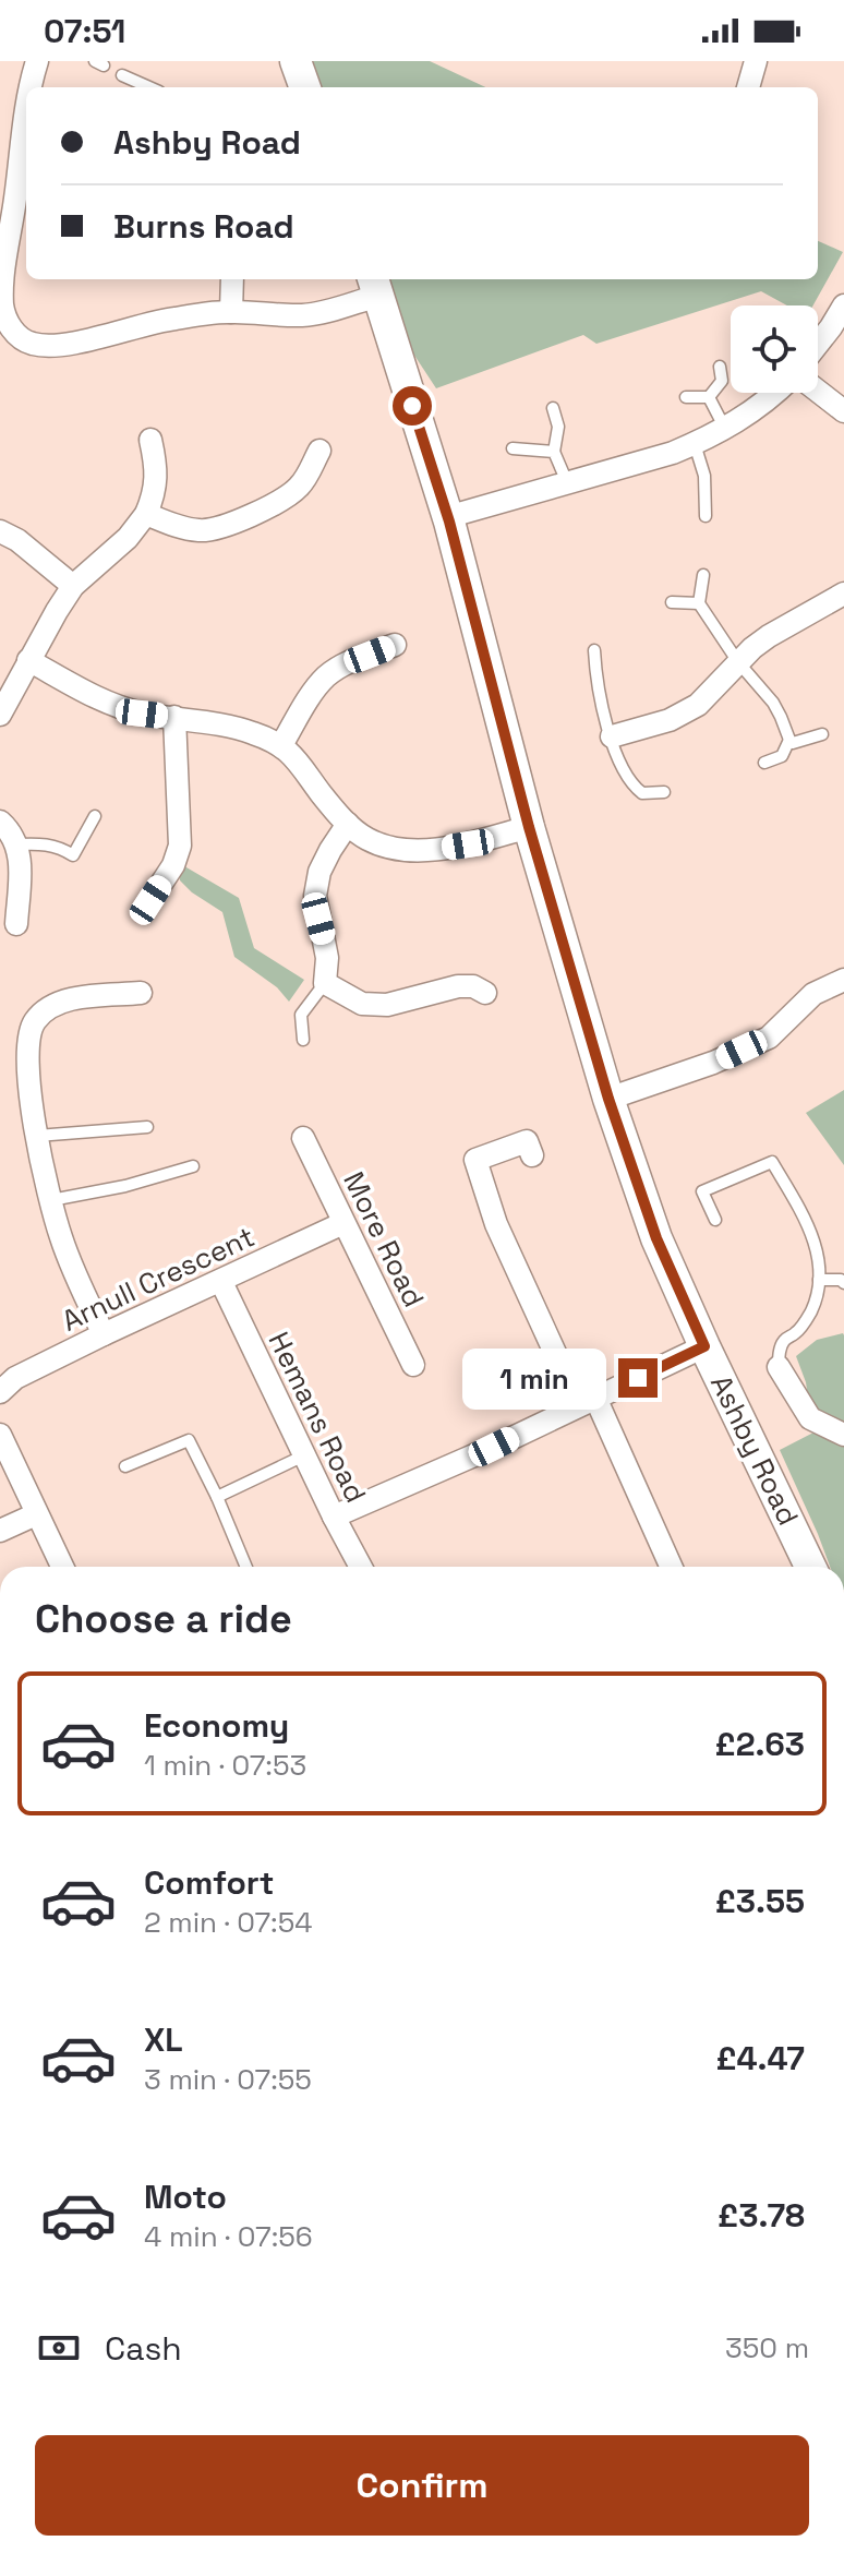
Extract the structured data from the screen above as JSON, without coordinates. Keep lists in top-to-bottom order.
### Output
{
  "streets": {
    "street": [
      "More Road",
      "Arnull Crescent",
      "Hemans Road",
      "Ashby Road"
    ]
  },
  "crossings": [
    ["More Road", "Arnull Crescent"],
    ["Arnull Crescent", "Hemans Road"]
  ],
  "page": {
    "status": "07:51",
    "banner": ["Ashby Road", "Burns Road"],
    "bubble": "1 min",
    "heading": "Choose a ride",
    "list": [
      {
        "name": "Economy",
        "note": "1 min · 07:53",
        "value": "£2.63"
      },
      {
        "name": "Comfort",
        "note": "2 min · 07:54",
        "value": "£3.55"
      },
      {
        "name": "XL",
        "note": "3 min · 07:55",
        "value": "£4.47"
      },
      {
        "name": "Moto",
        "note": "4 min · 07:56",
        "value": "£3.78"
      }
    ],
    "pay": ["Cash", "350 m"],
    "buttons": "Confirm"
  }
}
